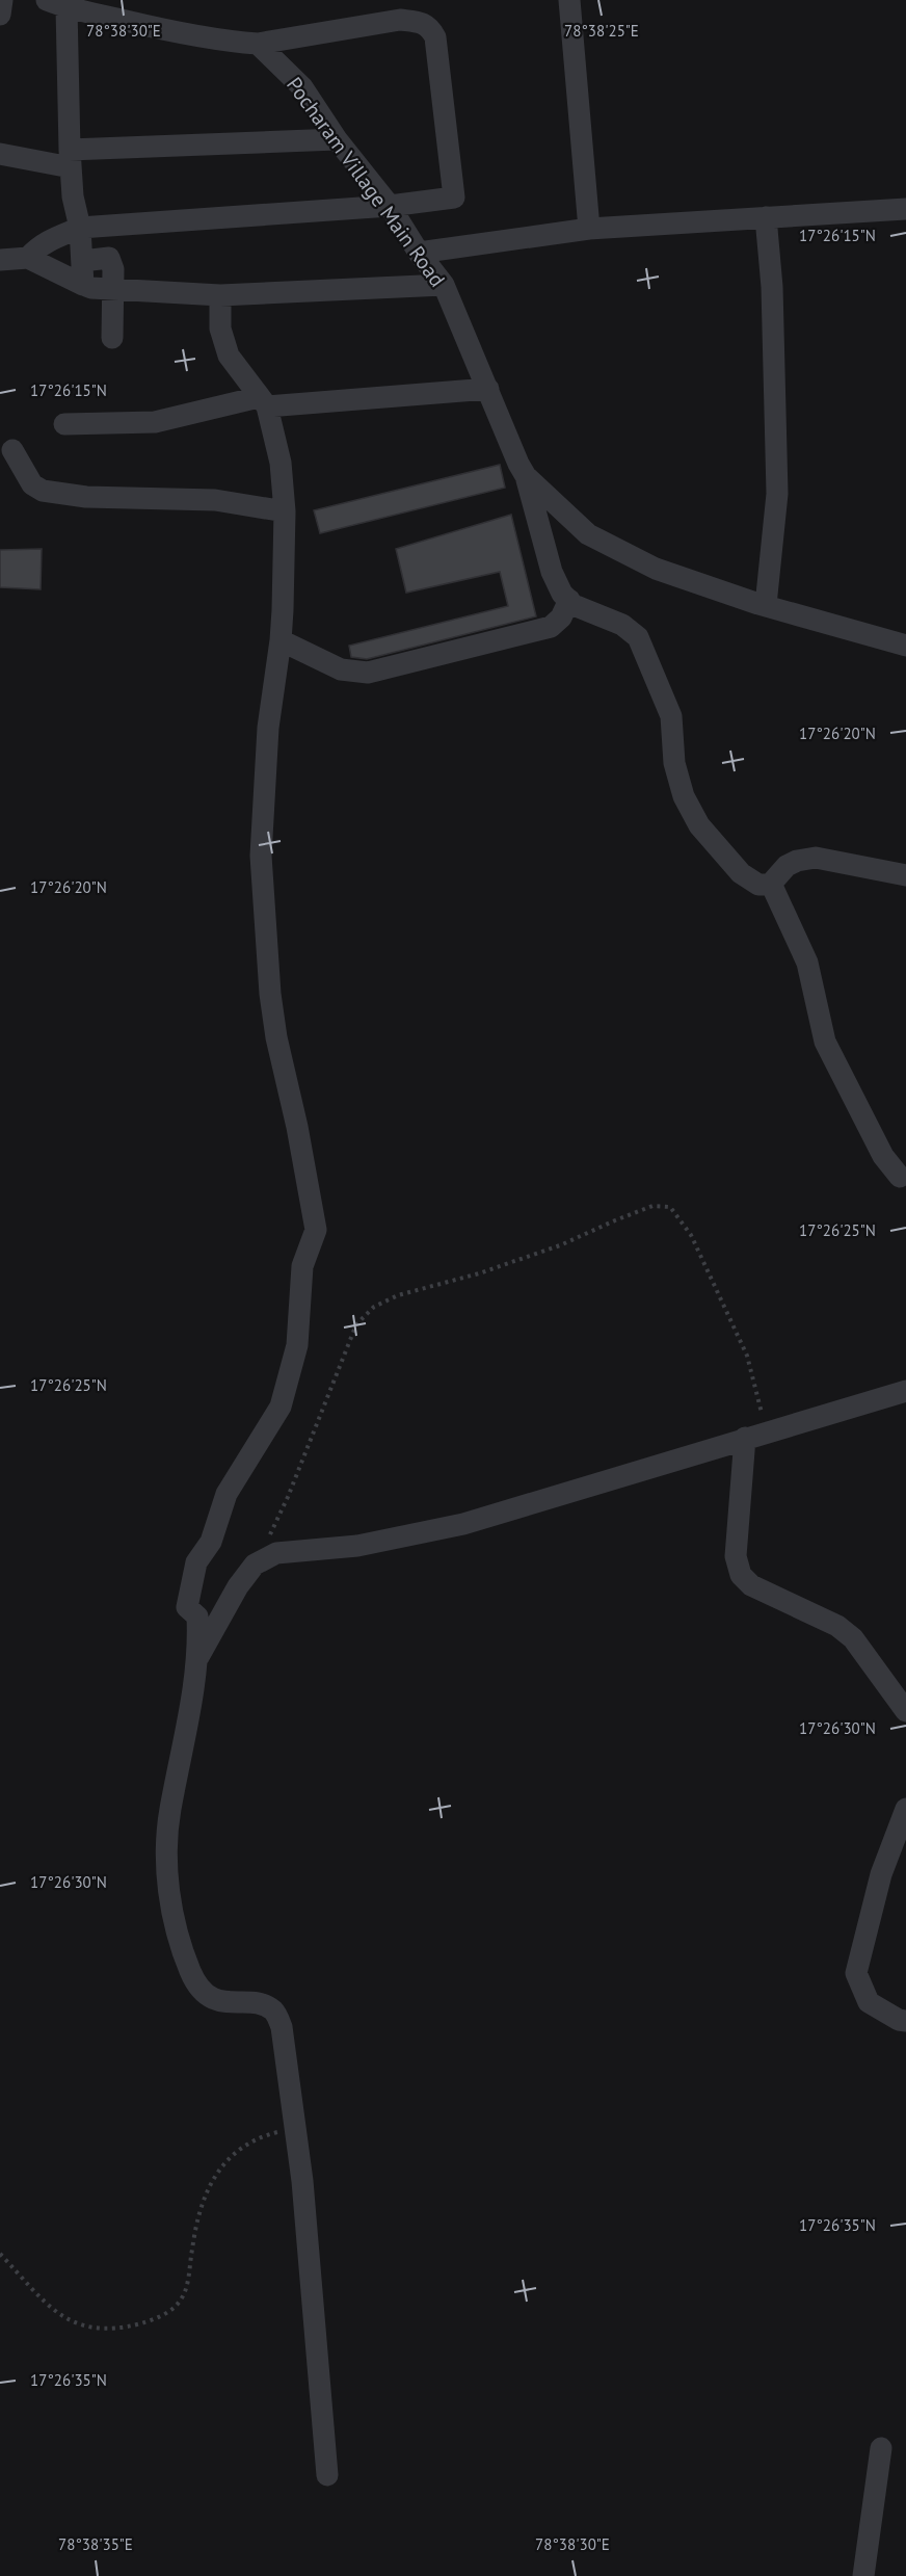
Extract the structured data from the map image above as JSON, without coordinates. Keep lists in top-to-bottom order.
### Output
{
  "streets": {
    "street": ["Pocharam Village Main Road"]
  },
  "coordinates": [
    "78°38'30\"E",
    "78°38'25\"E",
    "17°26'15\"N",
    "17°26'20\"N",
    "17°26'25\"N",
    "17°26'30\"N",
    "17°26'35\"N",
    "78°38'35\"E"
  ]
}
